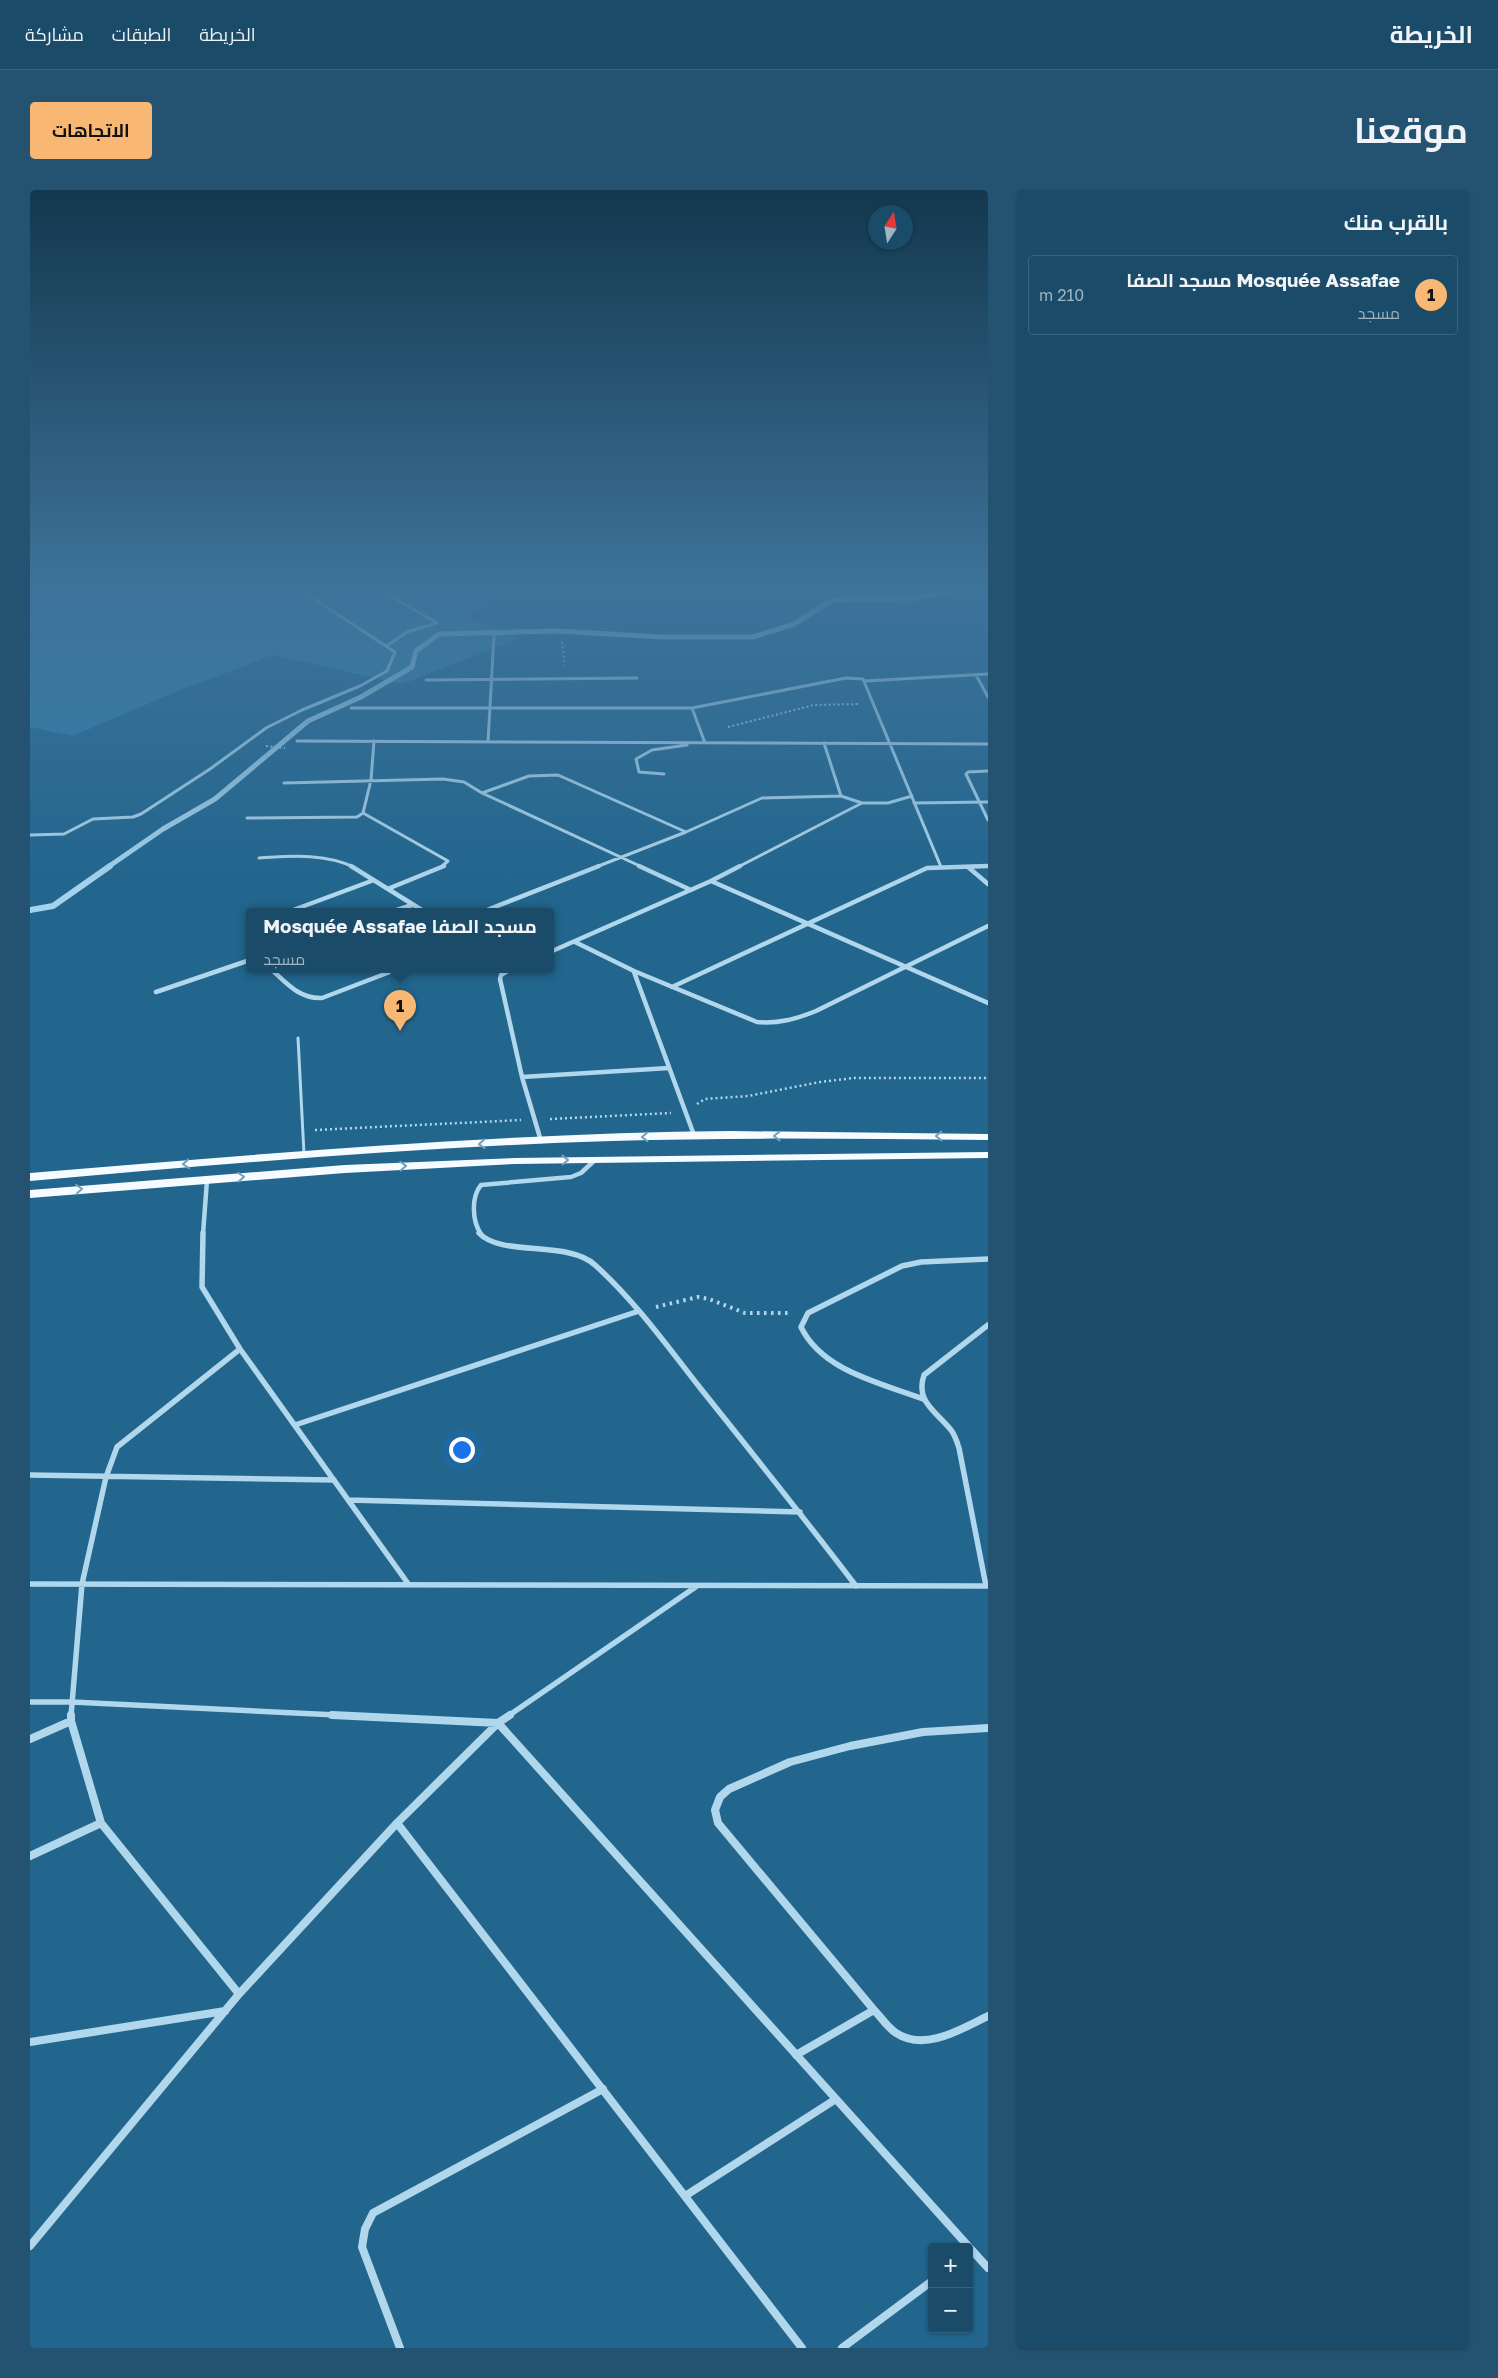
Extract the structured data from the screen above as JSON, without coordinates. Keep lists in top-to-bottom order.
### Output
{
  "north": "top",
  "page": {
    "header": "الخريطة",
    "nav": ["الخريطة", "الطبقات", "مشاركة"],
    "title": "موقعنا",
    "buttons": "الاتجاهات",
    "heading": "بالقرب منك",
    "list": [
      {
        "mark": "1",
        "name": "Mosquée Assafae مسجد الصفا",
        "note": "مسجد",
        "value": "210 m"
      }
    ],
    "popup": ["Mosquée Assafae مسجد الصفا", "مسجد"],
    "pins": "1",
    "map_buttons": ["+", "−"]
  }
}
